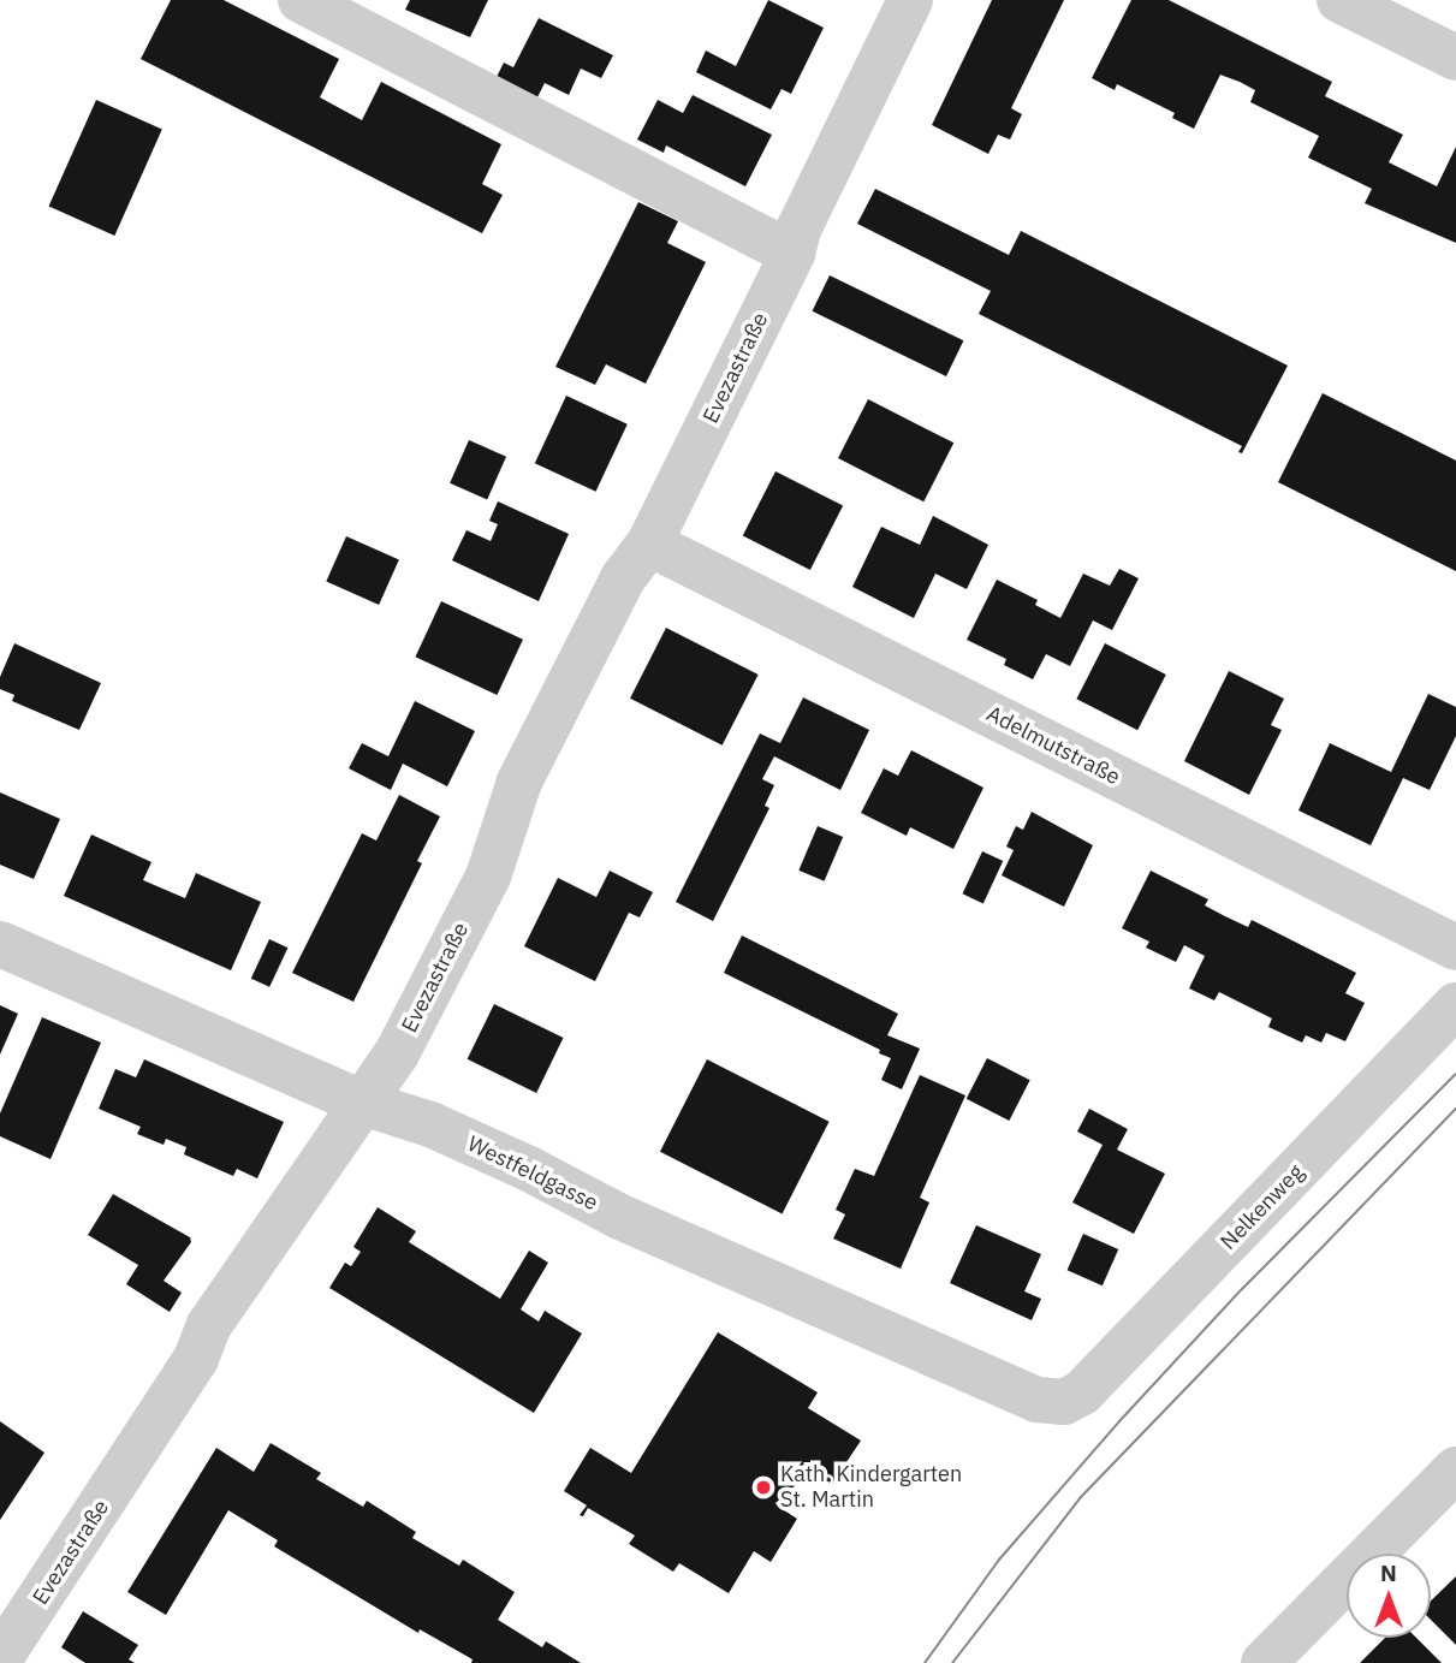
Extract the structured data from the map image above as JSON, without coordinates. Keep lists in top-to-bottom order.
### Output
{
  "streets": {
    "street": [
      "Evezastraße",
      "Adelmutstraße",
      "Westfeldgasse",
      "Nelkenweg"
    ]
  },
  "crossings": [
    ["Evezastraße", "Adelmutstraße"],
    ["Evezastraße", "Westfeldgasse"],
    ["Westfeldgasse", "Nelkenweg"]
  ],
  "places": ["Kath. Kindergarten St. Martin"],
  "north": "top"
}
